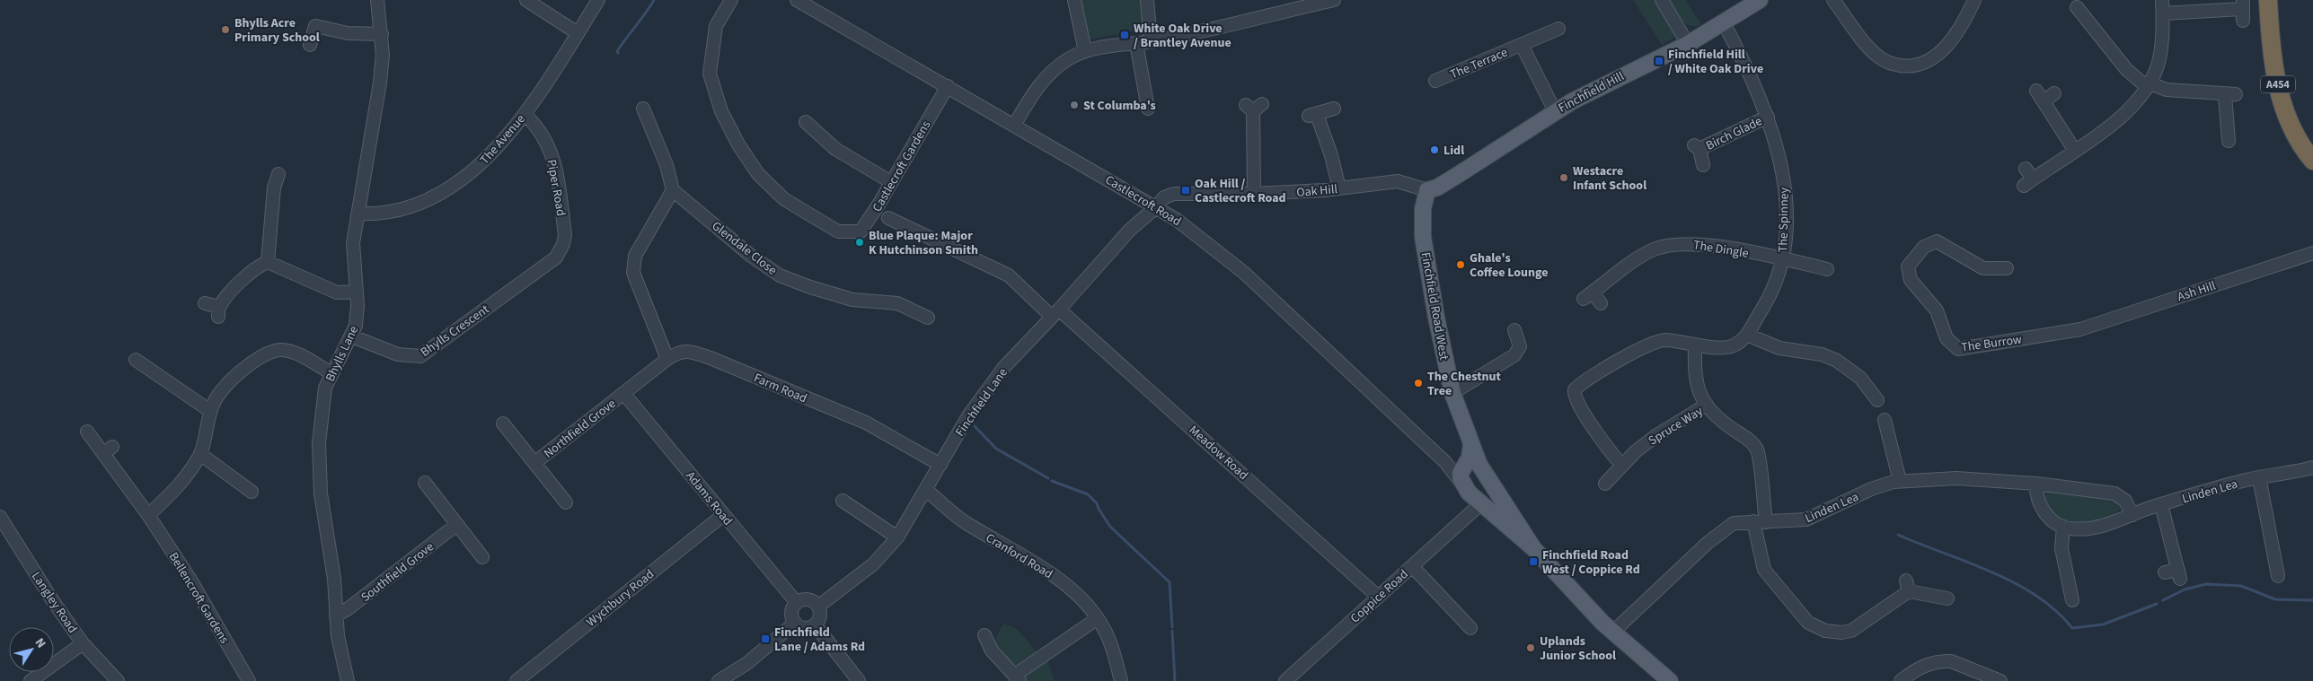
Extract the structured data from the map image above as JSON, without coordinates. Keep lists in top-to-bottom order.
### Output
{
  "streets": {
    "highway": ["A454"],
    "main road": ["Finchfield Hill", "Finchfield Road West"],
    "street": [
      "The Terrace",
      "Birch Glade",
      "The Avenue",
      "Castlecroft Gardens",
      "Piper Road",
      "Oak Hill",
      "Castlecroft Road",
      "The Spinney",
      "Glendale Close",
      "The Dingle",
      "Ash Hill",
      "Bhylls Crescent",
      "The Burrow",
      "Bhylls Lane",
      "Farm Road",
      "Finchfield Lane",
      "Spruce Way",
      "Northfield Grove",
      "Meadow Road",
      "Linden Lea",
      "Adams Road",
      "Cranford Road",
      "Southfield Grove",
      "Coppice Road",
      "Bellencroft Gardens",
      "Wychbury Road",
      "Langley Road"
    ]
  },
  "crossings": [
    ["The Terrace", "Finchfield Hill"],
    ["Finchfield Hill", "Oak Hill"],
    ["Finchfield Hill", "The Spinney"],
    ["Finchfield Hill", "Finchfield Road West"],
    ["Birch Glade", "The Spinney"],
    ["The Avenue", "Piper Road"],
    ["The Avenue", "Bhylls Lane"],
    ["Castlecroft Gardens", "Castlecroft Road"],
    ["Piper Road", "Bhylls Crescent"],
    ["Oak Hill", "Castlecroft Road"],
    ["Oak Hill", "Finchfield Road West"],
    ["Oak Hill", "Finchfield Lane"],
    ["Castlecroft Road", "Finchfield Lane"],
    ["The Spinney", "The Dingle"],
    ["Ash Hill", "The Burrow"],
    ["Bhylls Crescent", "Bhylls Lane"],
    ["Bhylls Lane", "Southfield Grove"],
    ["Farm Road", "Finchfield Lane"],
    ["Farm Road", "Northfield Grove"],
    ["Farm Road", "Adams Road"],
    ["Finchfield Lane", "Meadow Road"],
    ["Finchfield Lane", "Adams Road"],
    ["Finchfield Lane", "Cranford Road"],
    ["Northfield Grove", "Adams Road"],
    ["Meadow Road", "Coppice Road"],
    ["Adams Road", "Wychbury Road"]
  ],
  "places": {
    "other": [
      "Bhylls Acre Primary School",
      "St Columba's",
      "Lidl",
      "Westacre Infant School",
      "Blue Plaque: Major K Hutchinson Smith",
      "Ghale's Coffee Lounge",
      "The Chestnut Tree",
      "Uplands Junior School"
    ],
    "transit": [
      "White Oak Drive / Brantley Avenue",
      "Finchfield Hill / White Oak Drive",
      "Oak Hill / Castlecroft Road",
      "Finchfield Road West / Coppice Rd",
      "Finchfield Lane / Adams Rd"
    ]
  },
  "north": "top right"
}
